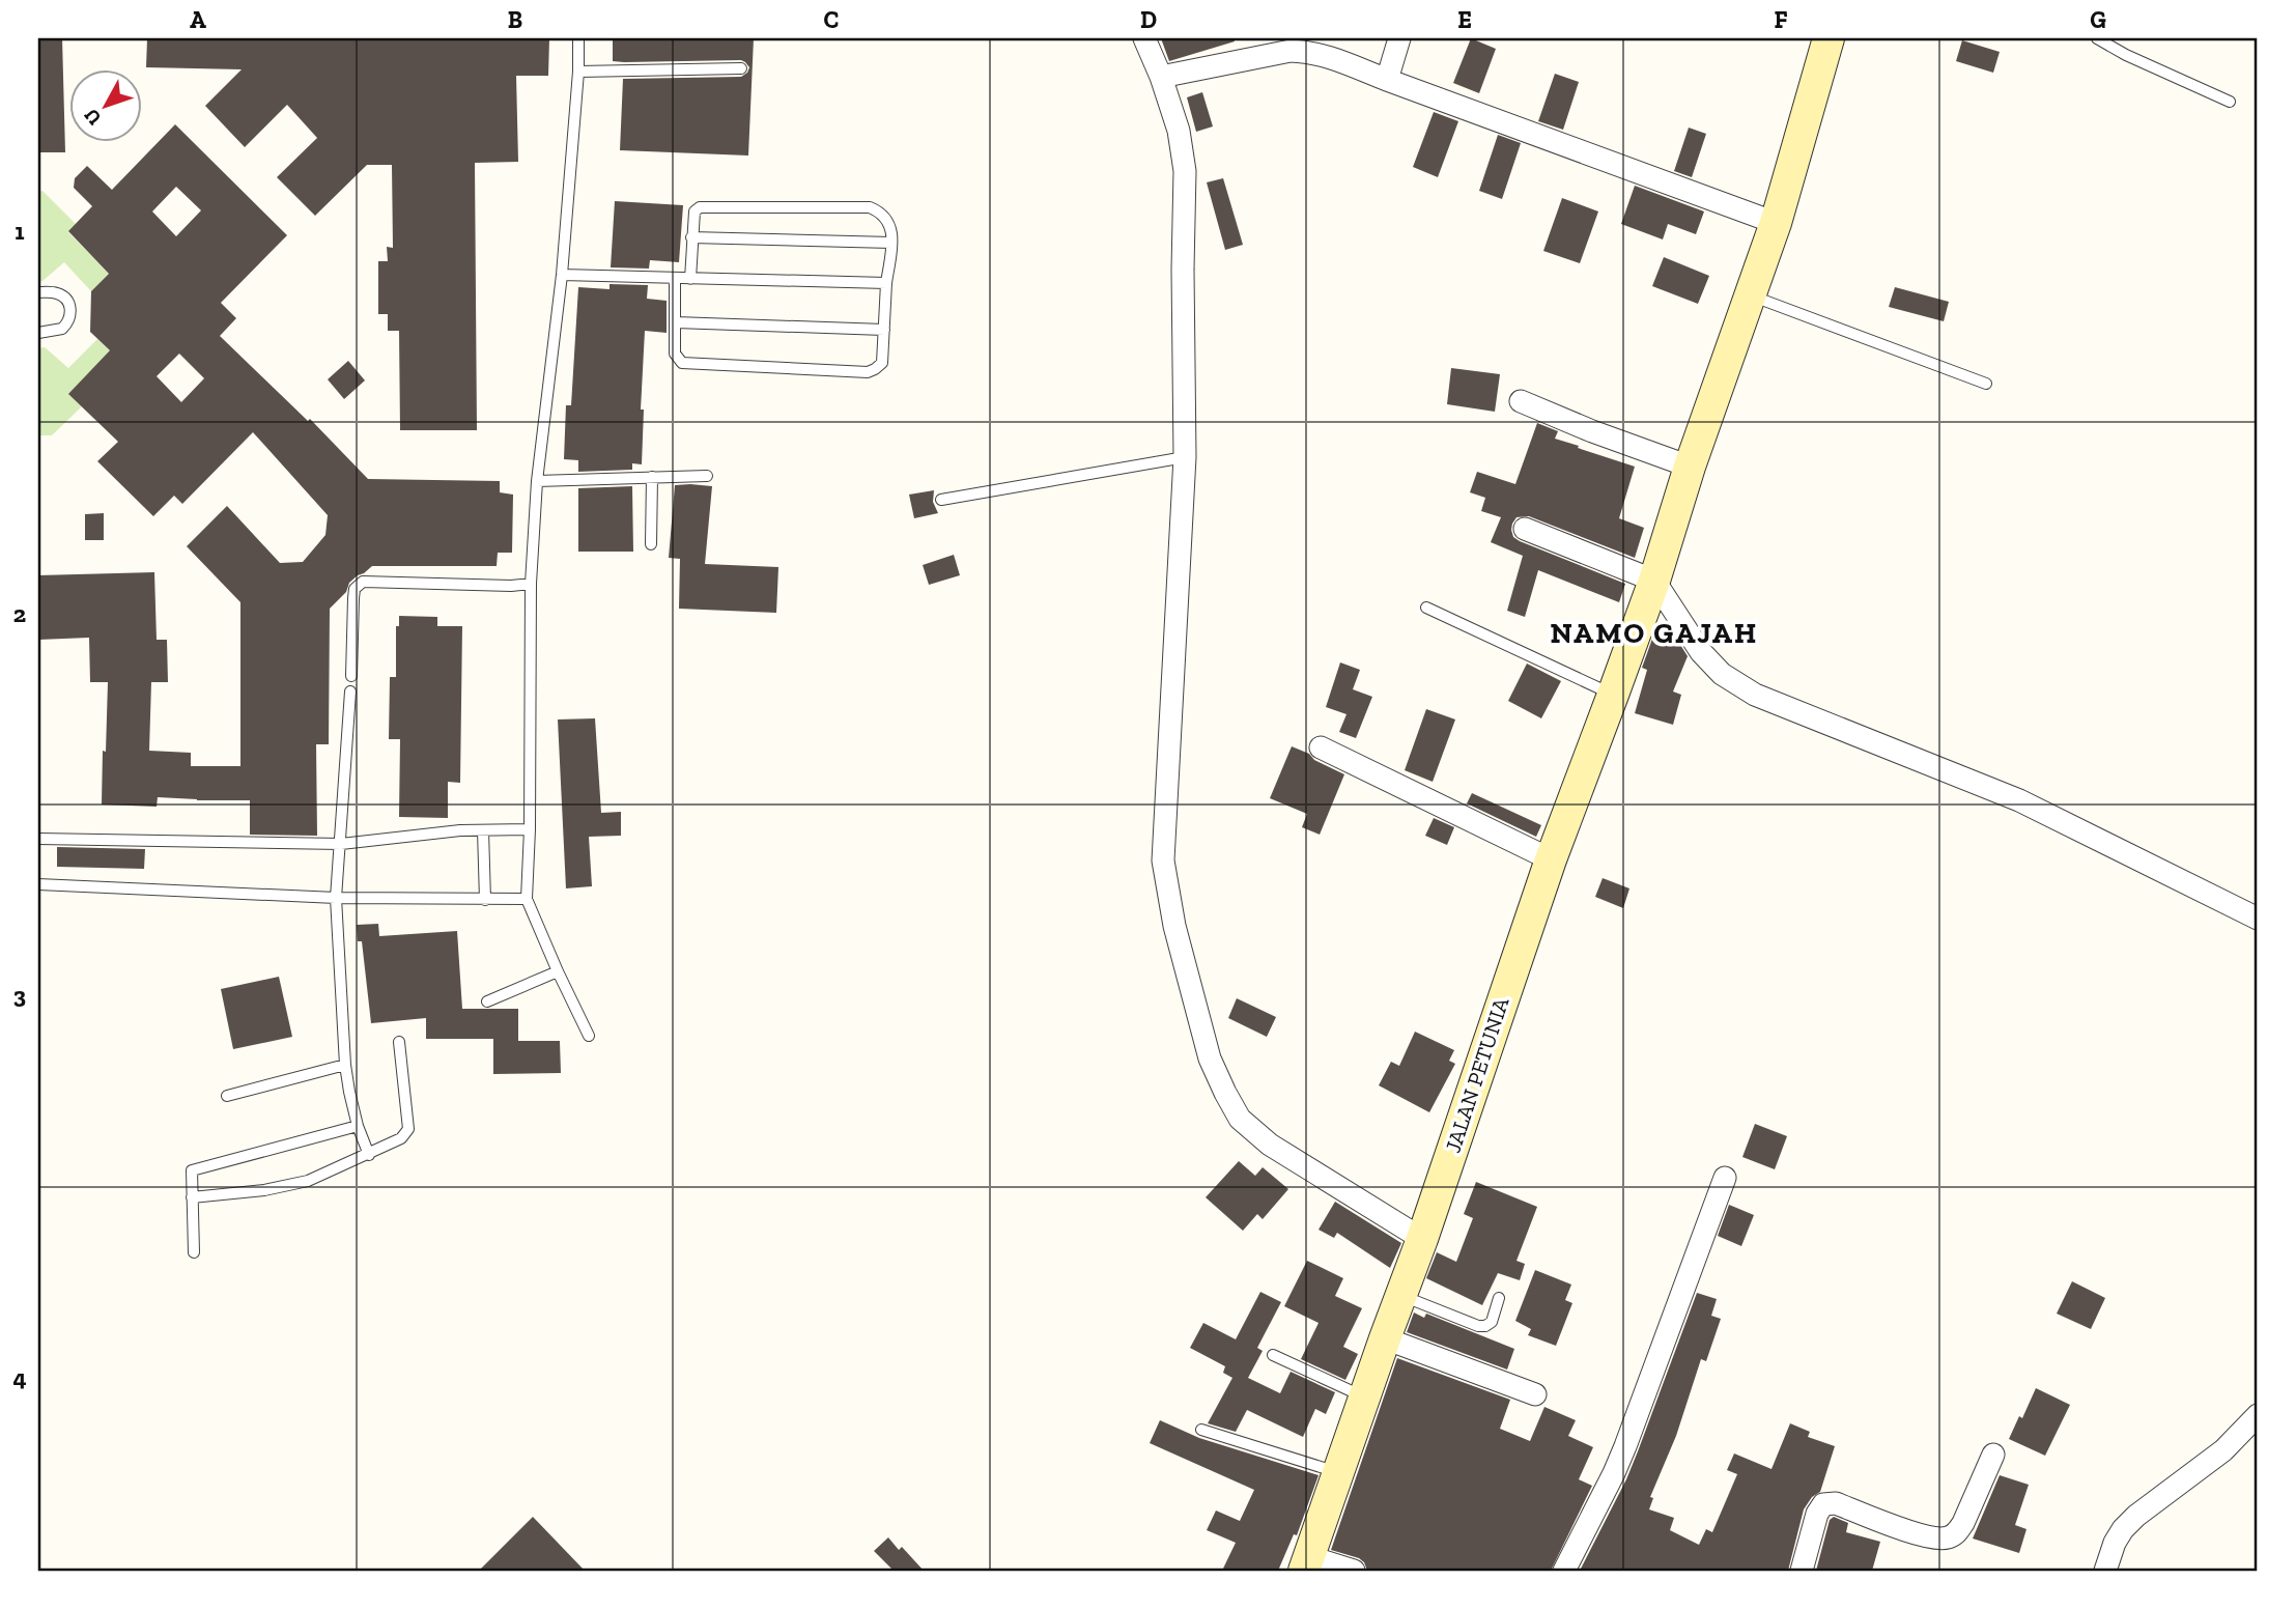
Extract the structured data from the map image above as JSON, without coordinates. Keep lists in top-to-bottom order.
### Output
{
  "streets": {
    "street": ["JALAN PETUNIA"]
  },
  "districts": ["NAMO GAJAH"],
  "north": "bottom left",
  "grid": {
    "columns": [
      "A",
      "B",
      "C",
      "D",
      "E",
      "F",
      "G"
    ],
    "rows": [
      "1",
      "2",
      "3",
      "4"
    ]
  }
}
